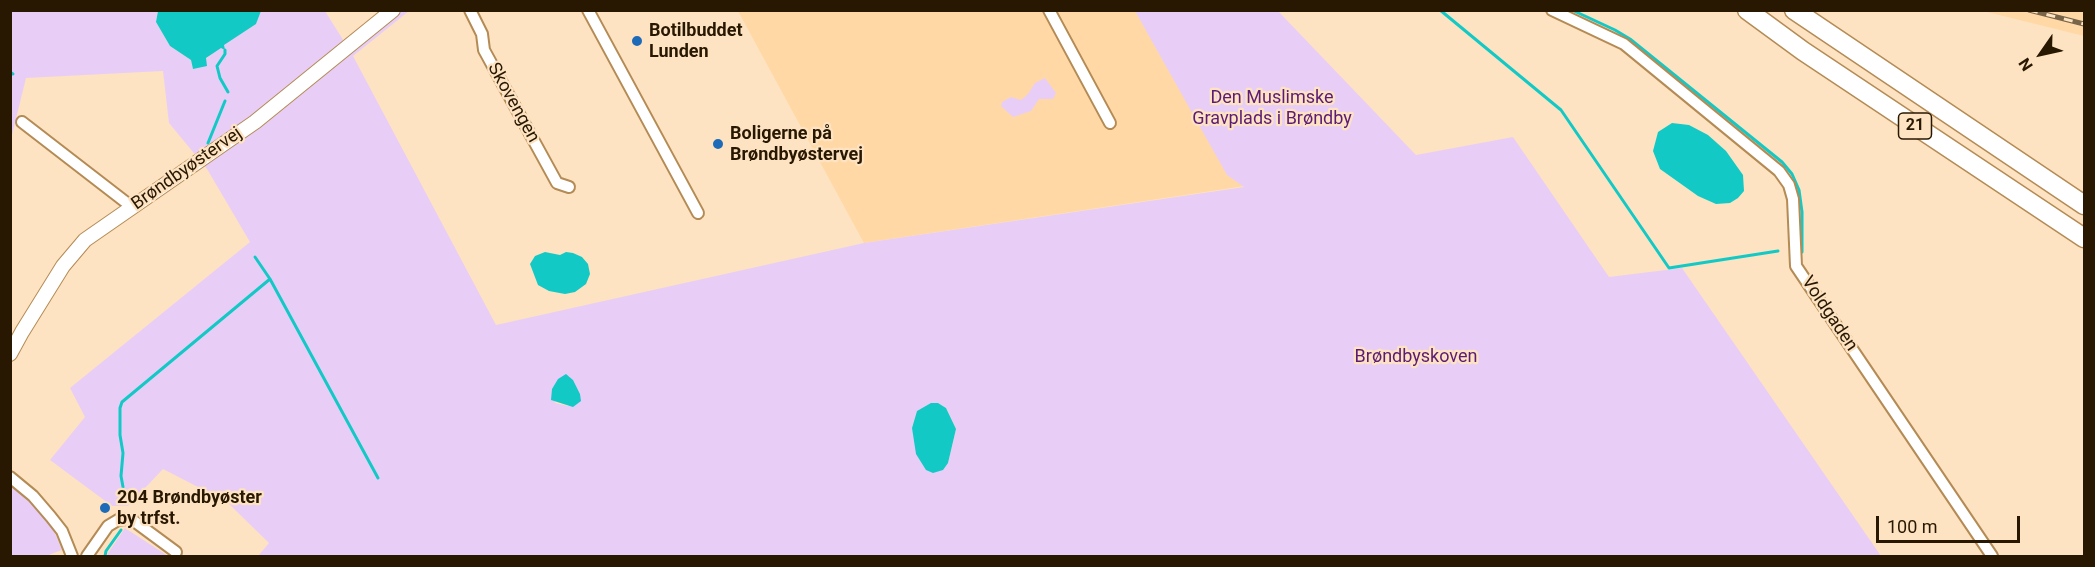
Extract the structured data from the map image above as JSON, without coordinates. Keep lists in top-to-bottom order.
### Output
{
  "streets": {
    "highway": ["21"],
    "street": ["Skovengen", "Brøndbyøstervej", "Voldgaden"]
  },
  "parks": ["Den Muslimske Gravplads i Brøndby", "Brøndbyskoven"],
  "places": ["Botilbuddet Lunden", "Boligerne på Brøndbyøstervej", "204 Brøndbyøster by trfst."],
  "scale_bar": "100 m",
  "north": "bottom left"
}
